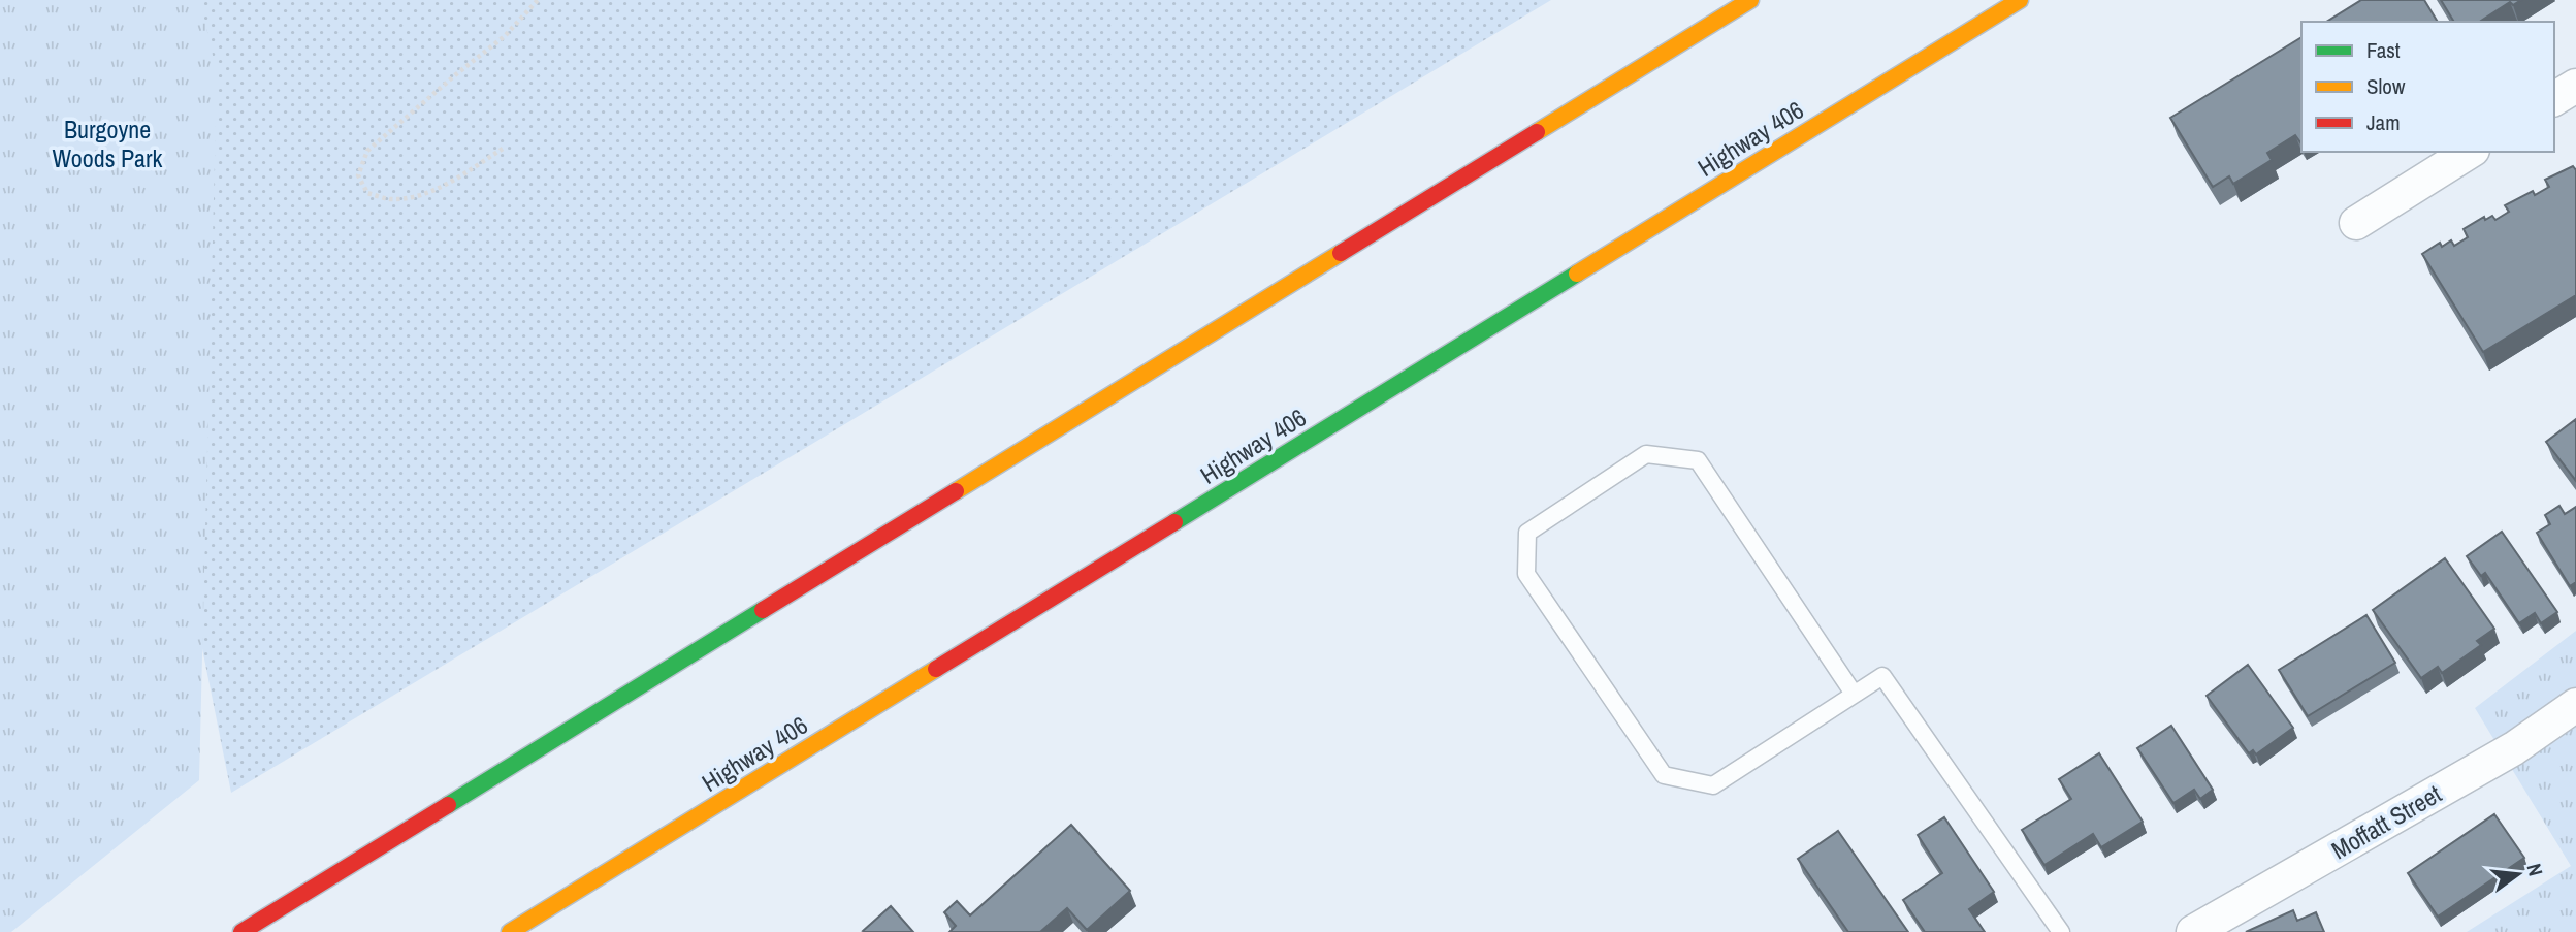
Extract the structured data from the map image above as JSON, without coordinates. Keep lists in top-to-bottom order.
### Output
{
  "streets": {
    "highway": ["Highway 406"],
    "street": ["Moffatt Street"]
  },
  "parks": ["Burgoyne Woods Park"],
  "legend": ["Fast", "Slow", "Jam"],
  "north": "right"
}
